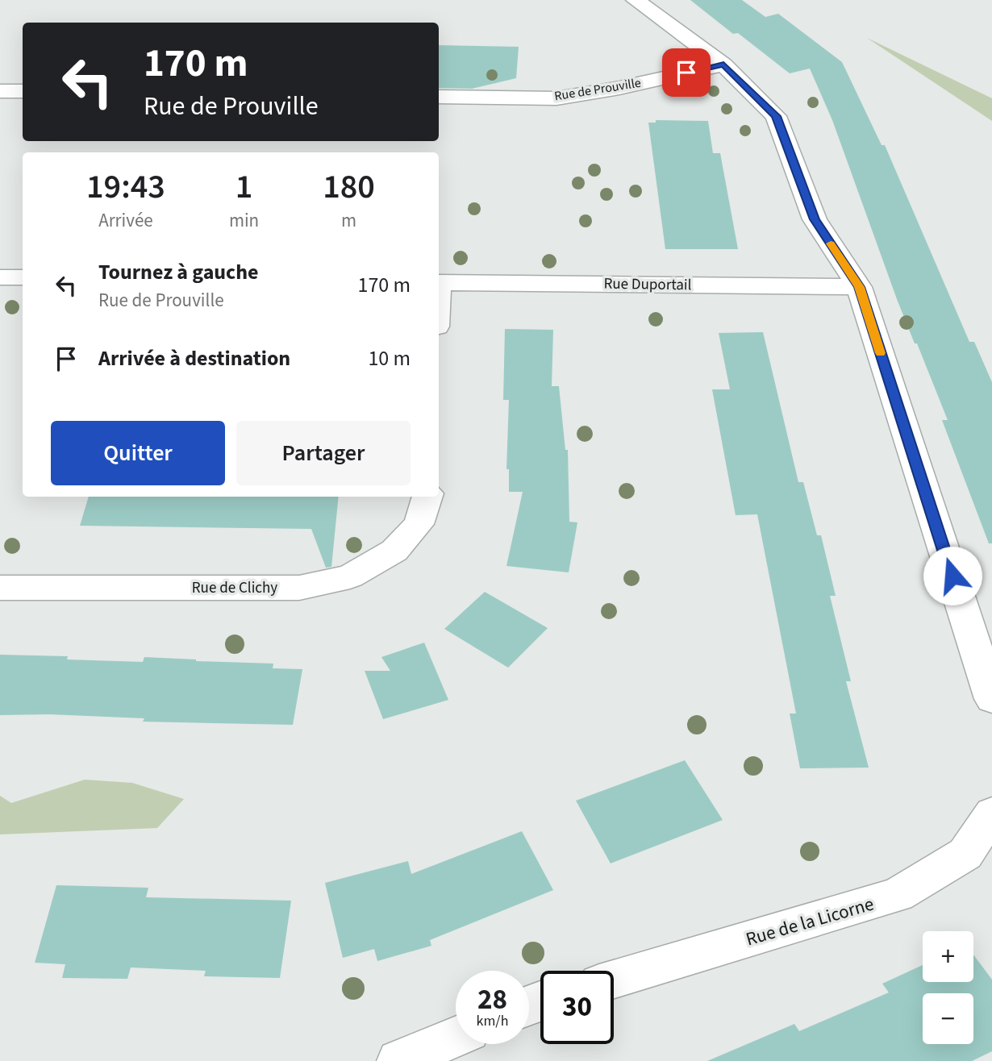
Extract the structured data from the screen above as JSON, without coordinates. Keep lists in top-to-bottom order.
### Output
{
  "streets": {
    "street": [
      "Rue de Prouville",
      "Rue Duportail",
      "Rue de Clichy",
      "Rue de la Licorne"
    ]
  },
  "page": {
    "turn": ["170 m", "Rue de Prouville"],
    "eta": [
      "19:43",
      "Arrivée",
      "1",
      "min",
      "180",
      "m"
    ],
    "list": [
      {
        "name": "Tournez à gauche",
        "note": "Rue de Prouville",
        "value": "170 m"
      },
      {
        "name": "Arrivée à destination",
        "value": "10 m"
      }
    ],
    "buttons": ["Quitter", "Partager"],
    "map_buttons": ["+", "−"],
    "speed": "28 km/h",
    "limit": "30"
  }
}
